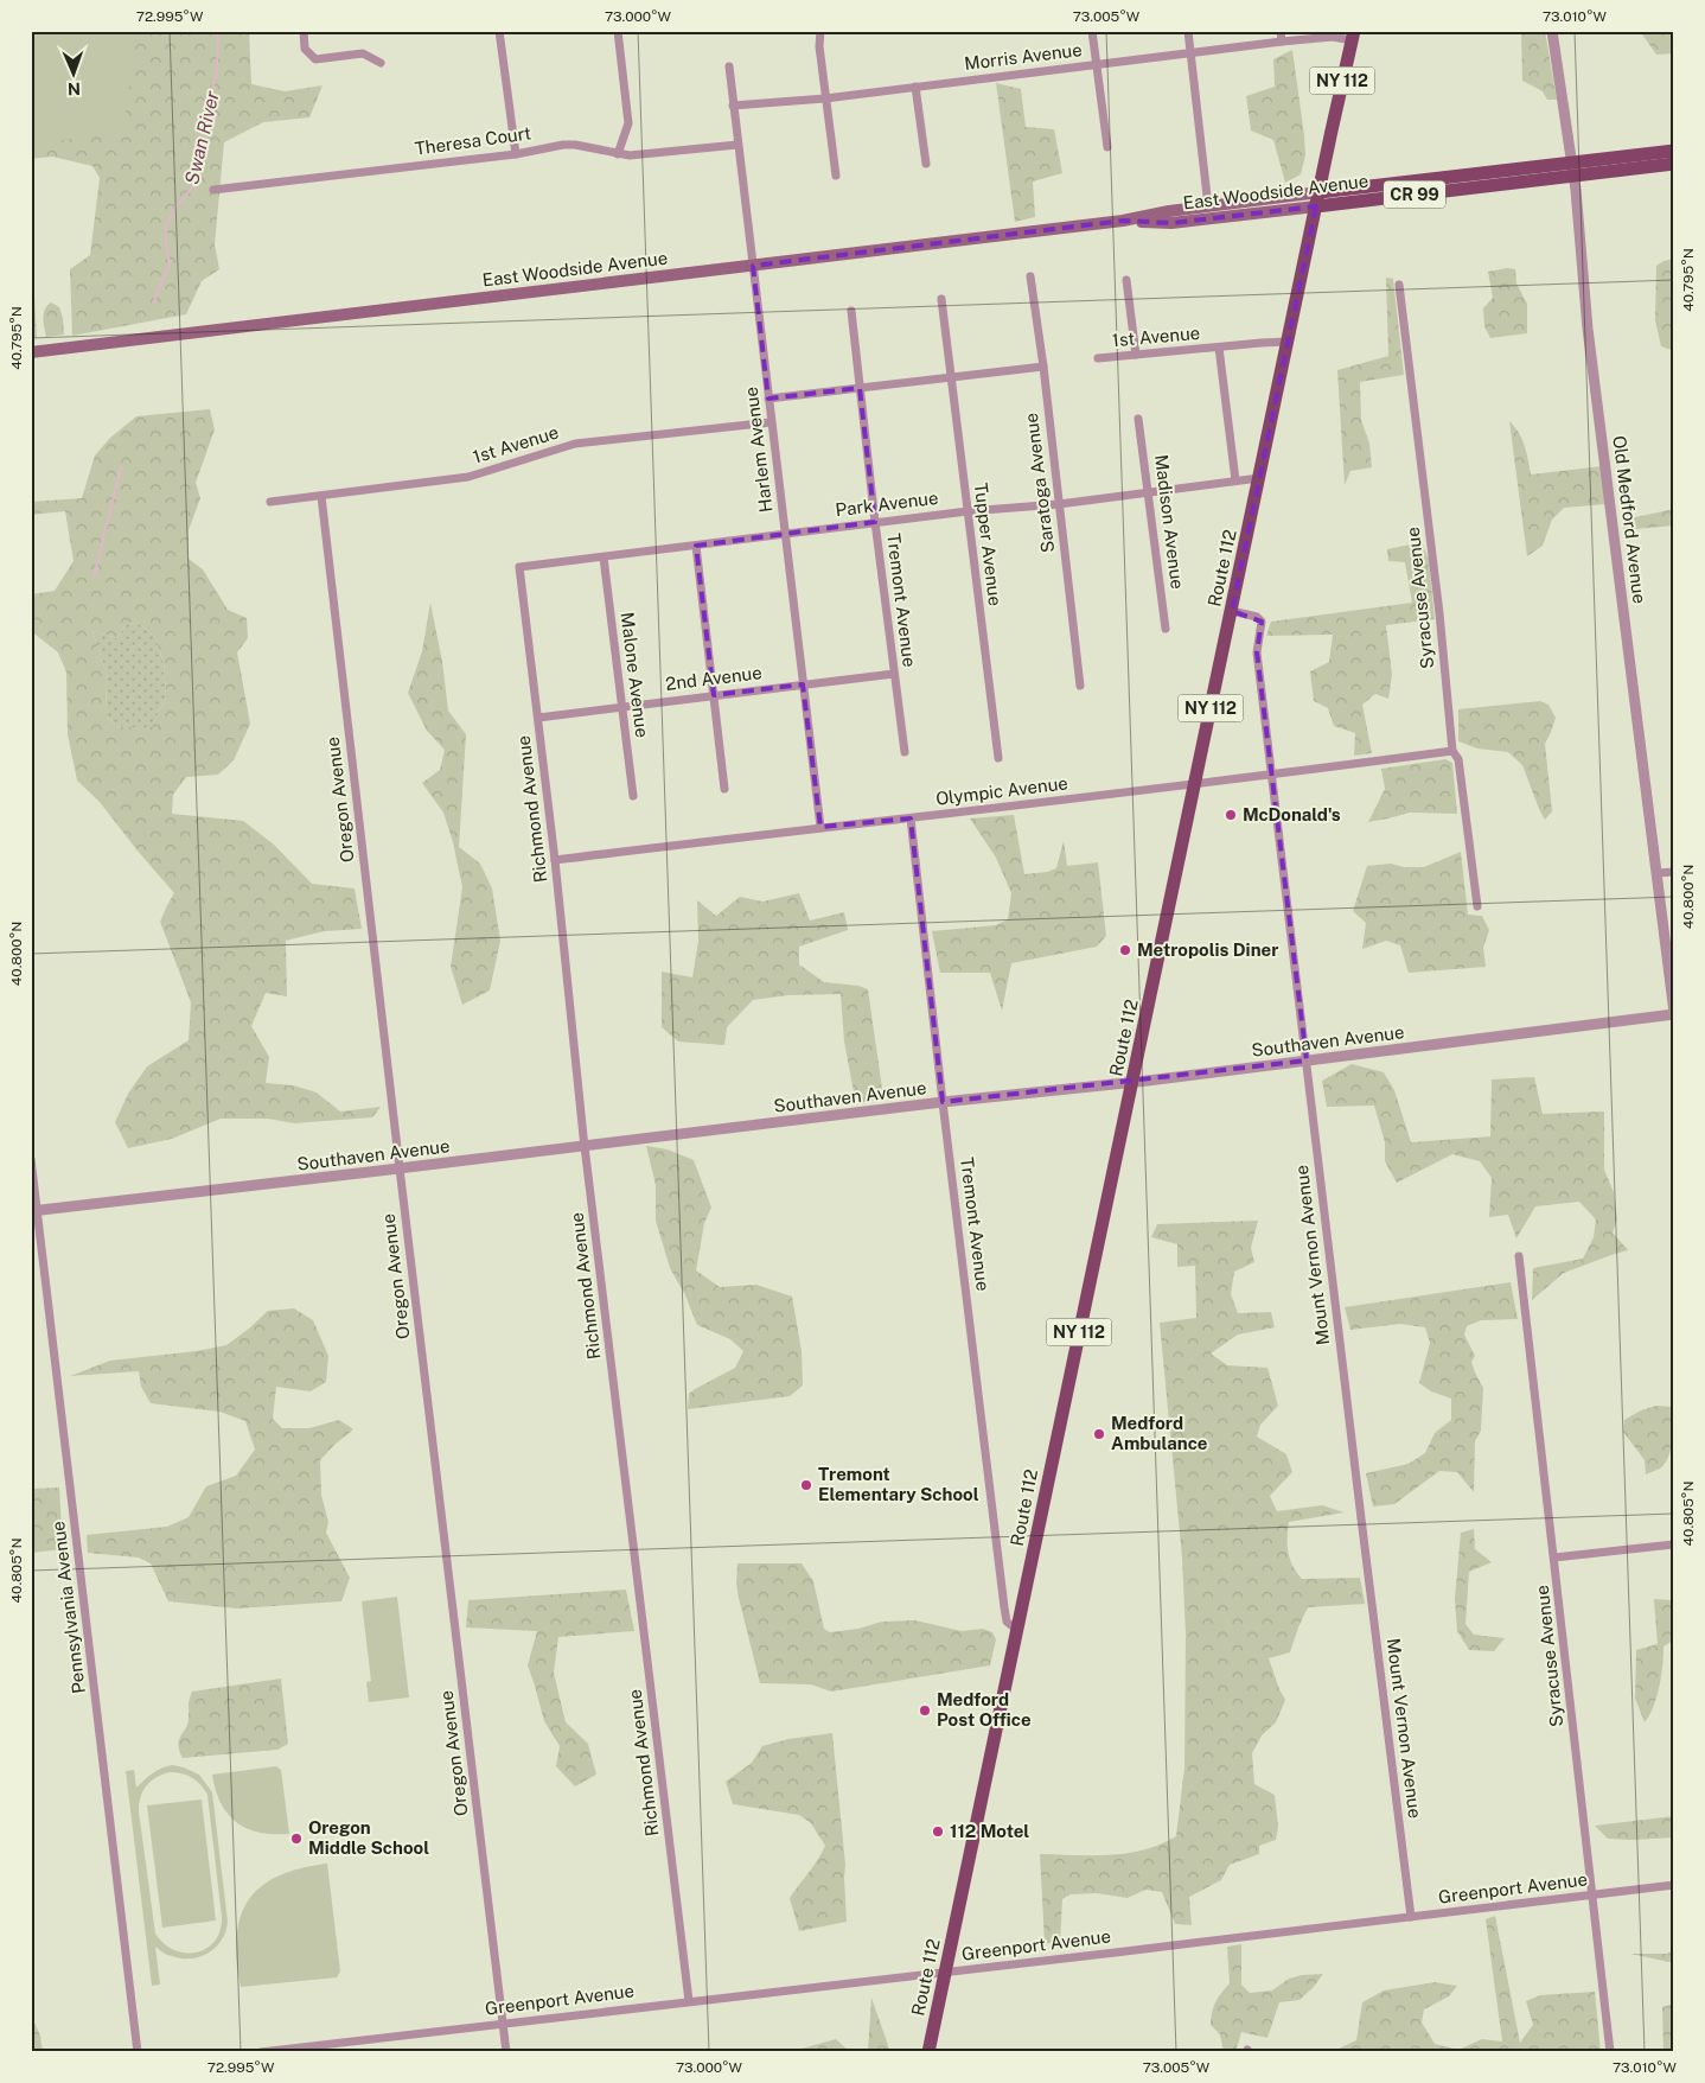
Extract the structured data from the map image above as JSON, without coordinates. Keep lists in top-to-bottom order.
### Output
{
  "streets": {
    "main road": [
      "NY 112",
      "East Woodside Avenue",
      "CR 99",
      "Route 112"
    ],
    "street": [
      "Morris Avenue",
      "Theresa Court",
      "1st Avenue",
      "Harlem Avenue",
      "Saratoga Avenue",
      "Park Avenue",
      "Old Medford Avenue",
      "Madison Avenue",
      "Tupper Avenue",
      "Syracuse Avenue",
      "Tremont Avenue",
      "Malone Avenue",
      "2nd Avenue",
      "Olympic Avenue",
      "Oregon Avenue",
      "Richmond Avenue",
      "Southaven Avenue",
      "Mount Vernon Avenue",
      "Pennsylvania Avenue",
      "Greenport Avenue"
    ]
  },
  "crossings": [
    ["Morris Avenue", "Harlem Avenue"],
    ["Morris Avenue", "Route 112"],
    ["Theresa Court", "Harlem Avenue"],
    ["East Woodside Avenue", "CR 99"],
    ["East Woodside Avenue", "Harlem Avenue"],
    ["East Woodside Avenue", "Old Medford Avenue"],
    ["East Woodside Avenue", "Route 112"],
    ["CR 99", "Old Medford Avenue"],
    ["1st Avenue", "Harlem Avenue"],
    ["1st Avenue", "Route 112"],
    ["1st Avenue", "Oregon Avenue"],
    ["Harlem Avenue", "Park Avenue"],
    ["Harlem Avenue", "2nd Avenue"],
    ["Harlem Avenue", "Olympic Avenue"],
    ["Saratoga Avenue", "Park Avenue"],
    ["Park Avenue", "Madison Avenue"],
    ["Park Avenue", "Tupper Avenue"],
    ["Park Avenue", "Route 112"],
    ["Park Avenue", "Tremont Avenue"],
    ["Park Avenue", "Malone Avenue"],
    ["Park Avenue", "Richmond Avenue"],
    ["Old Medford Avenue", "Southaven Avenue"],
    ["Route 112", "Tremont Avenue"],
    ["Route 112", "Olympic Avenue"],
    ["Route 112", "Southaven Avenue"],
    ["Route 112", "Mount Vernon Avenue"],
    ["Route 112", "Greenport Avenue"],
    ["Syracuse Avenue", "Olympic Avenue"],
    ["Syracuse Avenue", "Greenport Avenue"],
    ["Tremont Avenue", "2nd Avenue"],
    ["Tremont Avenue", "Olympic Avenue"],
    ["Tremont Avenue", "Southaven Avenue"],
    ["Malone Avenue", "2nd Avenue"],
    ["2nd Avenue", "Richmond Avenue"],
    ["Olympic Avenue", "Richmond Avenue"],
    ["Olympic Avenue", "Mount Vernon Avenue"],
    ["Oregon Avenue", "Southaven Avenue"],
    ["Oregon Avenue", "Greenport Avenue"],
    ["Richmond Avenue", "Southaven Avenue"],
    ["Richmond Avenue", "Greenport Avenue"],
    ["Southaven Avenue", "Mount Vernon Avenue"],
    ["Southaven Avenue", "Pennsylvania Avenue"],
    ["Mount Vernon Avenue", "Greenport Avenue"]
  ],
  "water": ["Swan River"],
  "places": [
    "McDonald's",
    "Metropolis Diner",
    "Medford Ambulance",
    "Tremont Elementary School",
    "Medford Post Office",
    "112 Motel",
    "Oregon Middle School"
  ],
  "north": "bottom",
  "coordinates": [
    "72.995°W",
    "73.000°W",
    "73.005°W",
    "73.010°W",
    "40.795°N",
    "40.800°N",
    "40.805°N"
  ]
}
